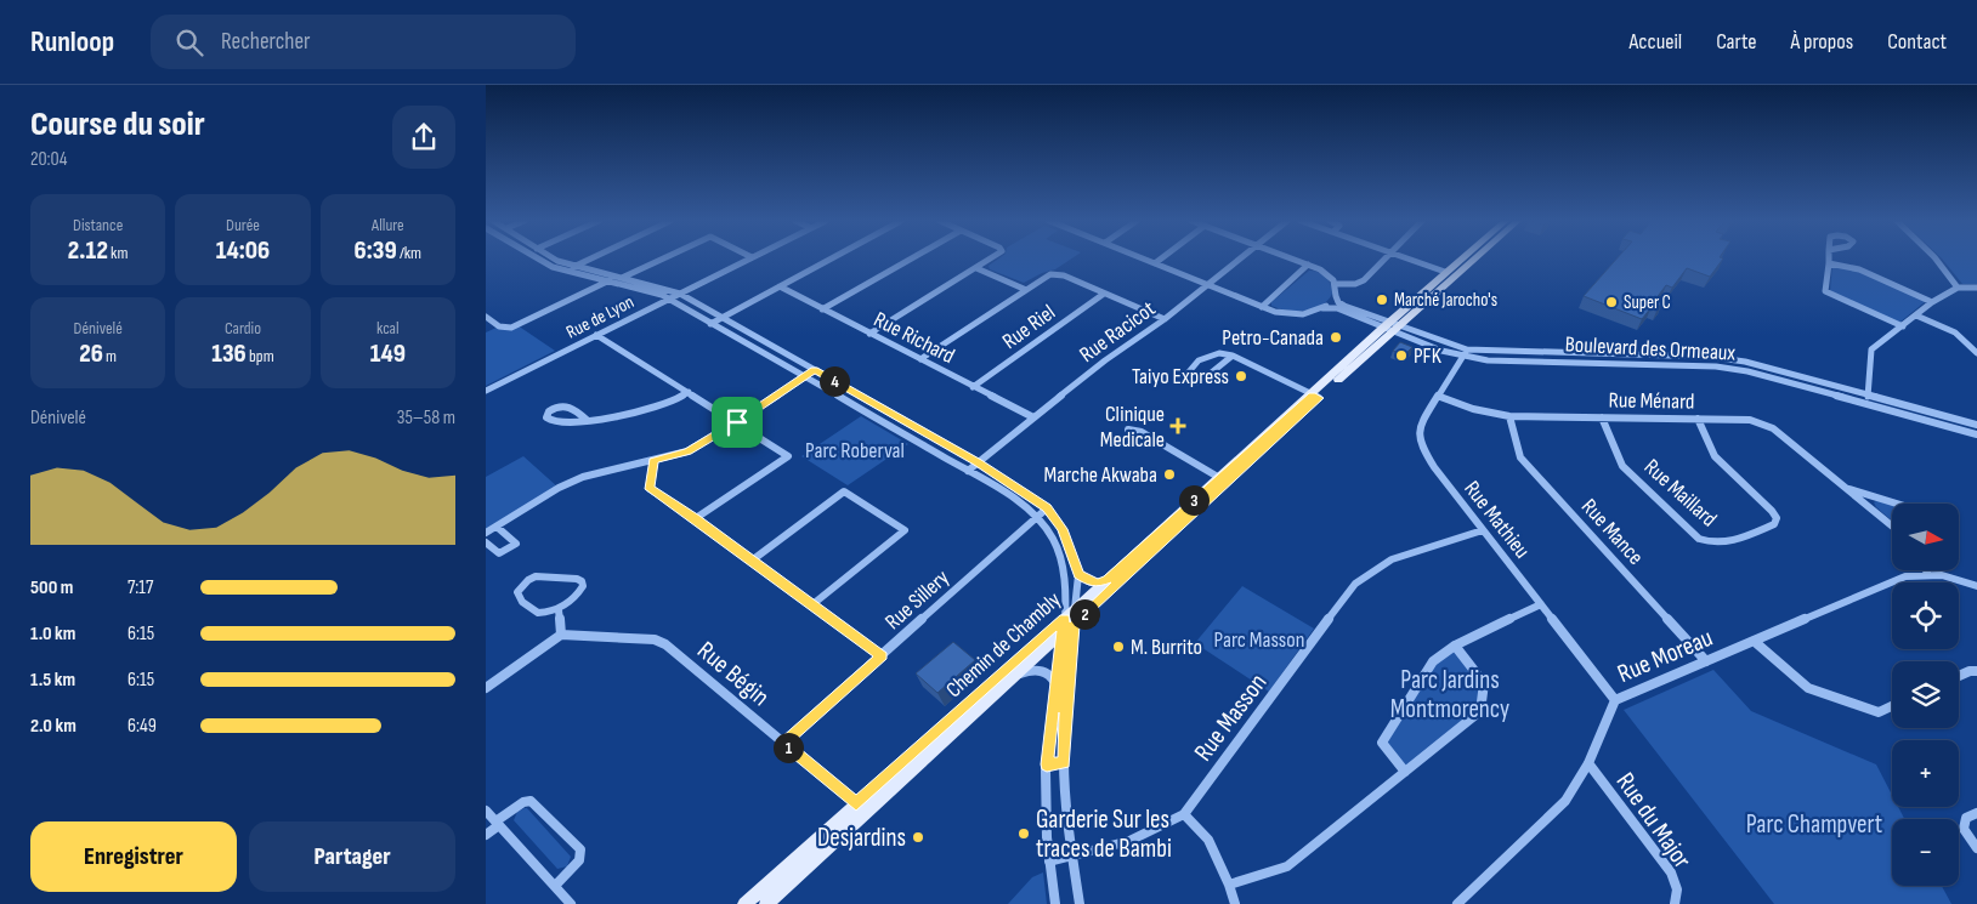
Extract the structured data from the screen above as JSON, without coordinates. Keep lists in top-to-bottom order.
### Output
{
  "streets": {
    "main road": ["Chemin de Chambly"],
    "street": [
      "Rue de Lyon",
      "Rue Riel",
      "Rue Racicot",
      "Rue Richard",
      "Boulevard des Ormeaux",
      "Rue Ménard",
      "Rue Maillard",
      "Rue Mathieu",
      "Rue Mance",
      "Rue Sillery",
      "Rue Moreau",
      "Rue Bégin",
      "Rue Masson",
      "Rue du Major"
    ]
  },
  "crossings": [
    ["Rue Riel", "Rue Richard"],
    ["Rue Racicot", "Rue Richard"],
    ["Boulevard des Ormeaux", "Rue Mathieu"],
    ["Boulevard des Ormeaux", "Chemin de Chambly"],
    ["Rue Ménard", "Rue Maillard"],
    ["Rue Ménard", "Rue Mathieu"],
    ["Rue Ménard", "Rue Mance"],
    ["Rue Mathieu", "Rue Moreau"],
    ["Rue Mathieu", "Rue Masson"],
    ["Rue Mance", "Rue Moreau"],
    ["Rue Sillery", "Rue Bégin"],
    ["Chemin de Chambly", "Rue Bégin"],
    ["Rue Moreau", "Rue du Major"]
  ],
  "parks": [
    "Parc Roberval",
    "Parc Masson",
    "Parc Jardins Montmorency",
    "Parc Champvert"
  ],
  "places": {
    "other": [
      "Marché Jarocho's",
      "Super C",
      "Petro-Canada",
      "PFK",
      "Taiyo Express",
      "Marche Akwaba",
      "M. Burrito",
      "Garderie Sur les traces de Bambi",
      "Desjardins"
    ],
    "health": ["Clinique Medicale"]
  },
  "north": "right",
  "page": {
    "header": "Runloop",
    "search": "Rechercher",
    "nav": [
      "Accueil",
      "Carte",
      "À propos",
      "Contact"
    ],
    "heading": ["Course du soir", "20:04"],
    "stats": [
      ["Distance", "2.12 km"],
      ["Durée", "14:06"],
      ["Allure", "6:39 /km"],
      ["Dénivelé", "26 m"],
      ["Cardio", "136 bpm"],
      ["kcal", "149"]
    ],
    "pins": [
      "4",
      "3",
      "2",
      "1"
    ],
    "chart": ["Dénivelé", "35–58 m"],
    "map_buttons": ["+", "−"],
    "list": [
      {
        "name": "500 m",
        "note": "7:17"
      },
      {
        "name": "1.0 km",
        "note": "6:15"
      },
      {
        "name": "1.5 km",
        "note": "6:15"
      },
      {
        "name": "2.0 km",
        "note": "6:49"
      }
    ],
    "buttons": ["Enregistrer", "Partager"]
  }
}
